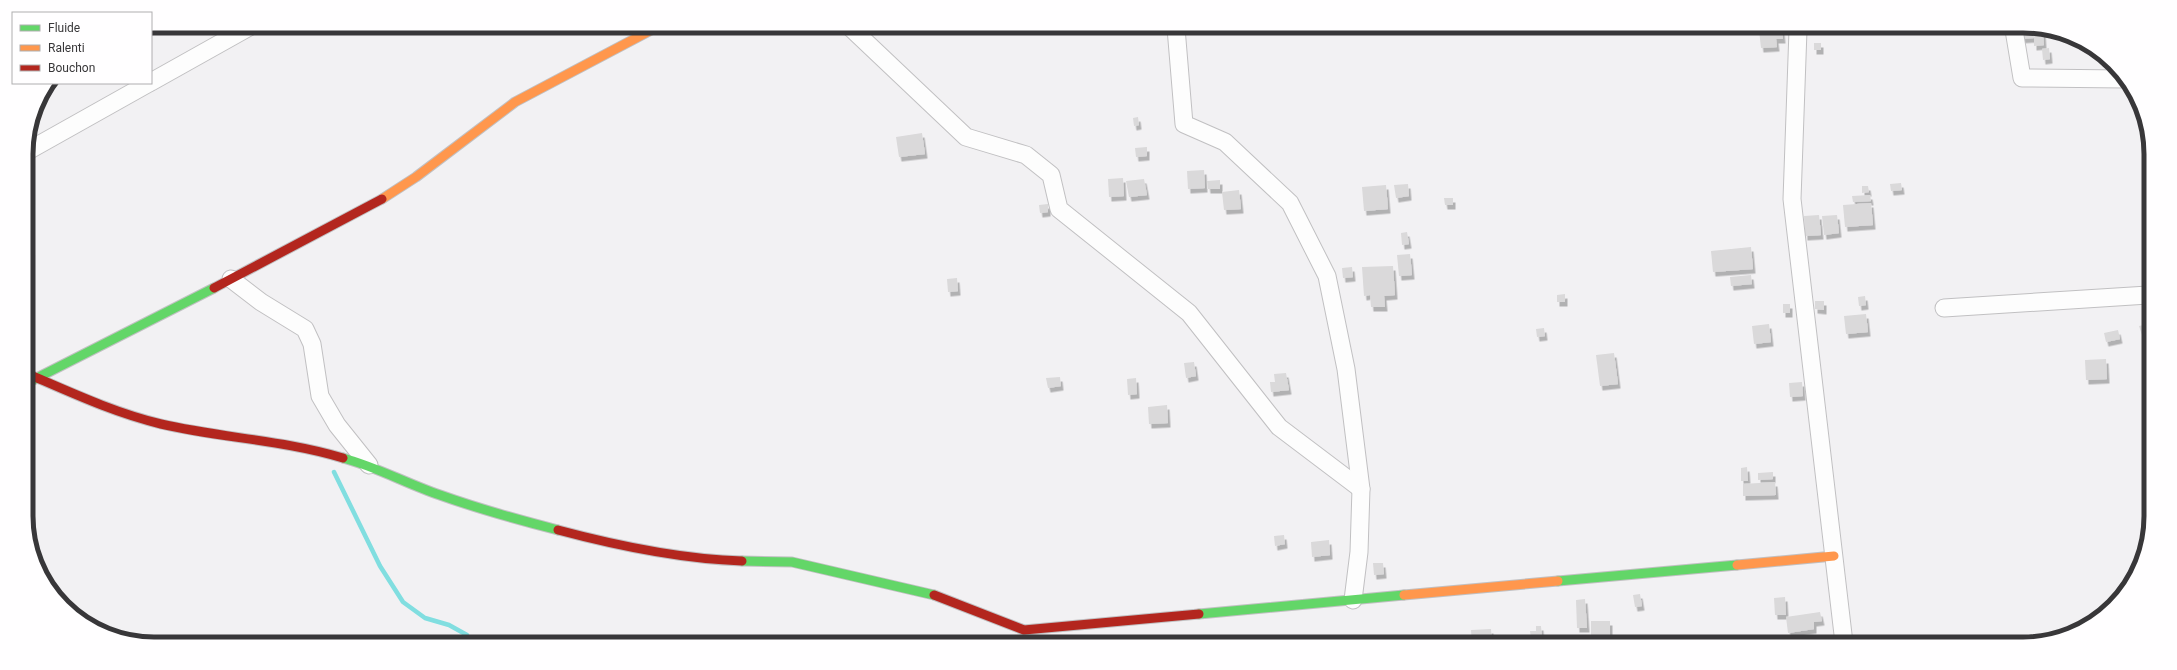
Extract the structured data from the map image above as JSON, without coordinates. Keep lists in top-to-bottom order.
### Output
{
  "legend": ["Fluide", "Ralenti", "Bouchon"]
}
